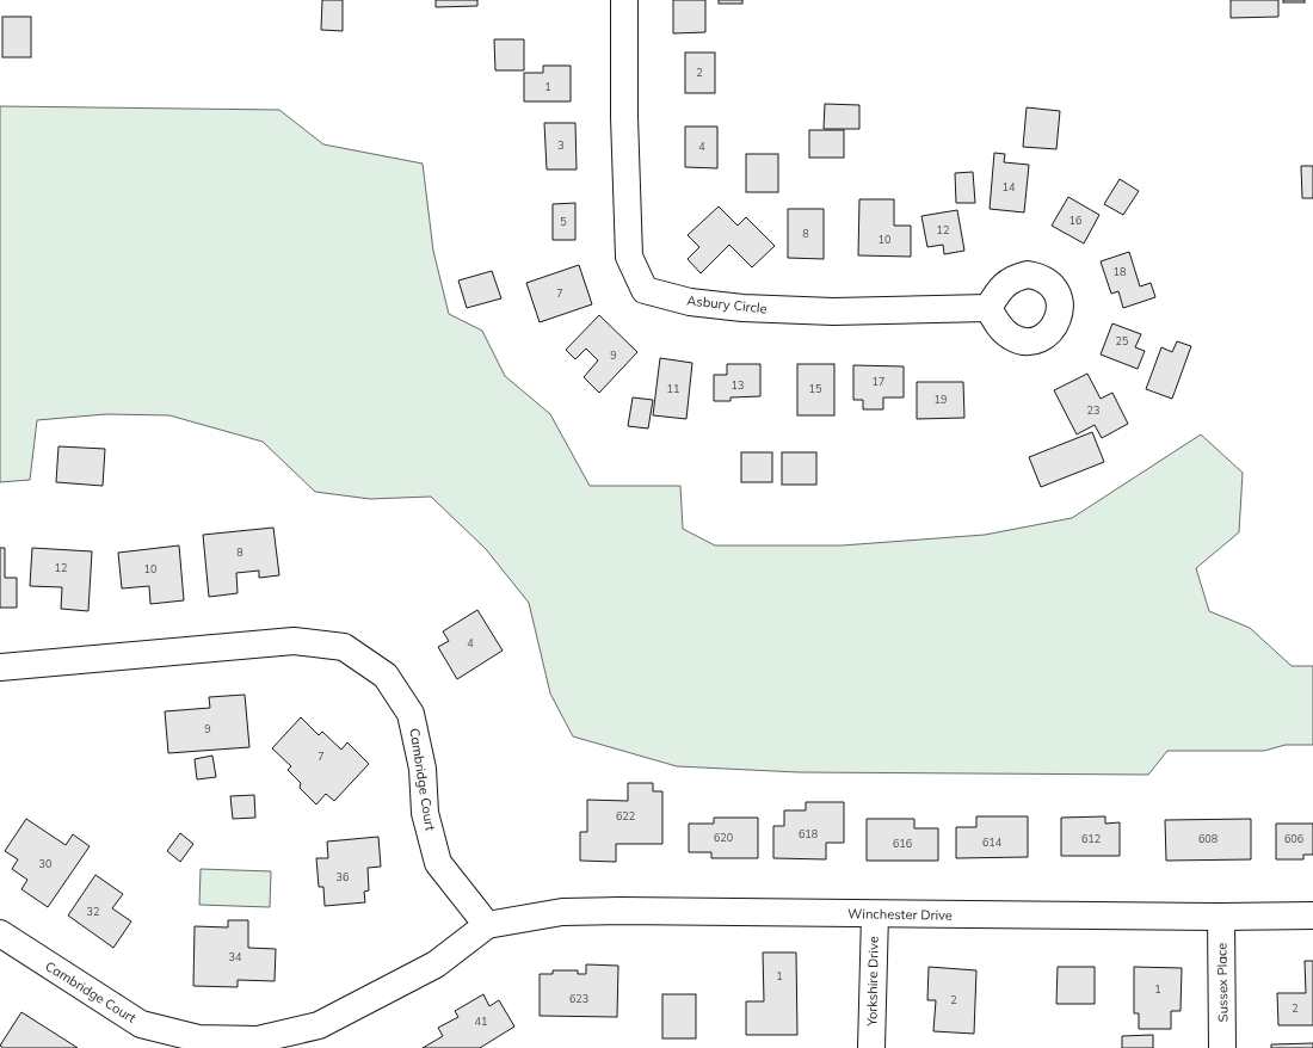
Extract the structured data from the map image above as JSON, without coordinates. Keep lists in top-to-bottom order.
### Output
{
  "streets": {
    "street": [
      "Asbury Circle",
      "Cambridge Court",
      "Winchester Drive",
      "Yorkshire Drive",
      "Sussex Place"
    ]
  },
  "crossings": [
    ["Cambridge Court", "Winchester Drive"],
    ["Winchester Drive", "Yorkshire Drive"],
    ["Winchester Drive", "Sussex Place"]
  ],
  "house_numbers": [
    "2",
    "1",
    "3",
    "4",
    "14",
    "16",
    "5",
    "12",
    "8",
    "10",
    "18",
    "7",
    "25",
    "9",
    "17",
    "13",
    "11",
    "15",
    "19",
    "23",
    "8",
    "12",
    "10",
    "4",
    "9",
    "7",
    "622",
    "618",
    "620",
    "612",
    "608",
    "606",
    "614",
    "616",
    "30",
    "36",
    "32",
    "34",
    "1",
    "1",
    "623",
    "2",
    "2",
    "41"
  ]
}
